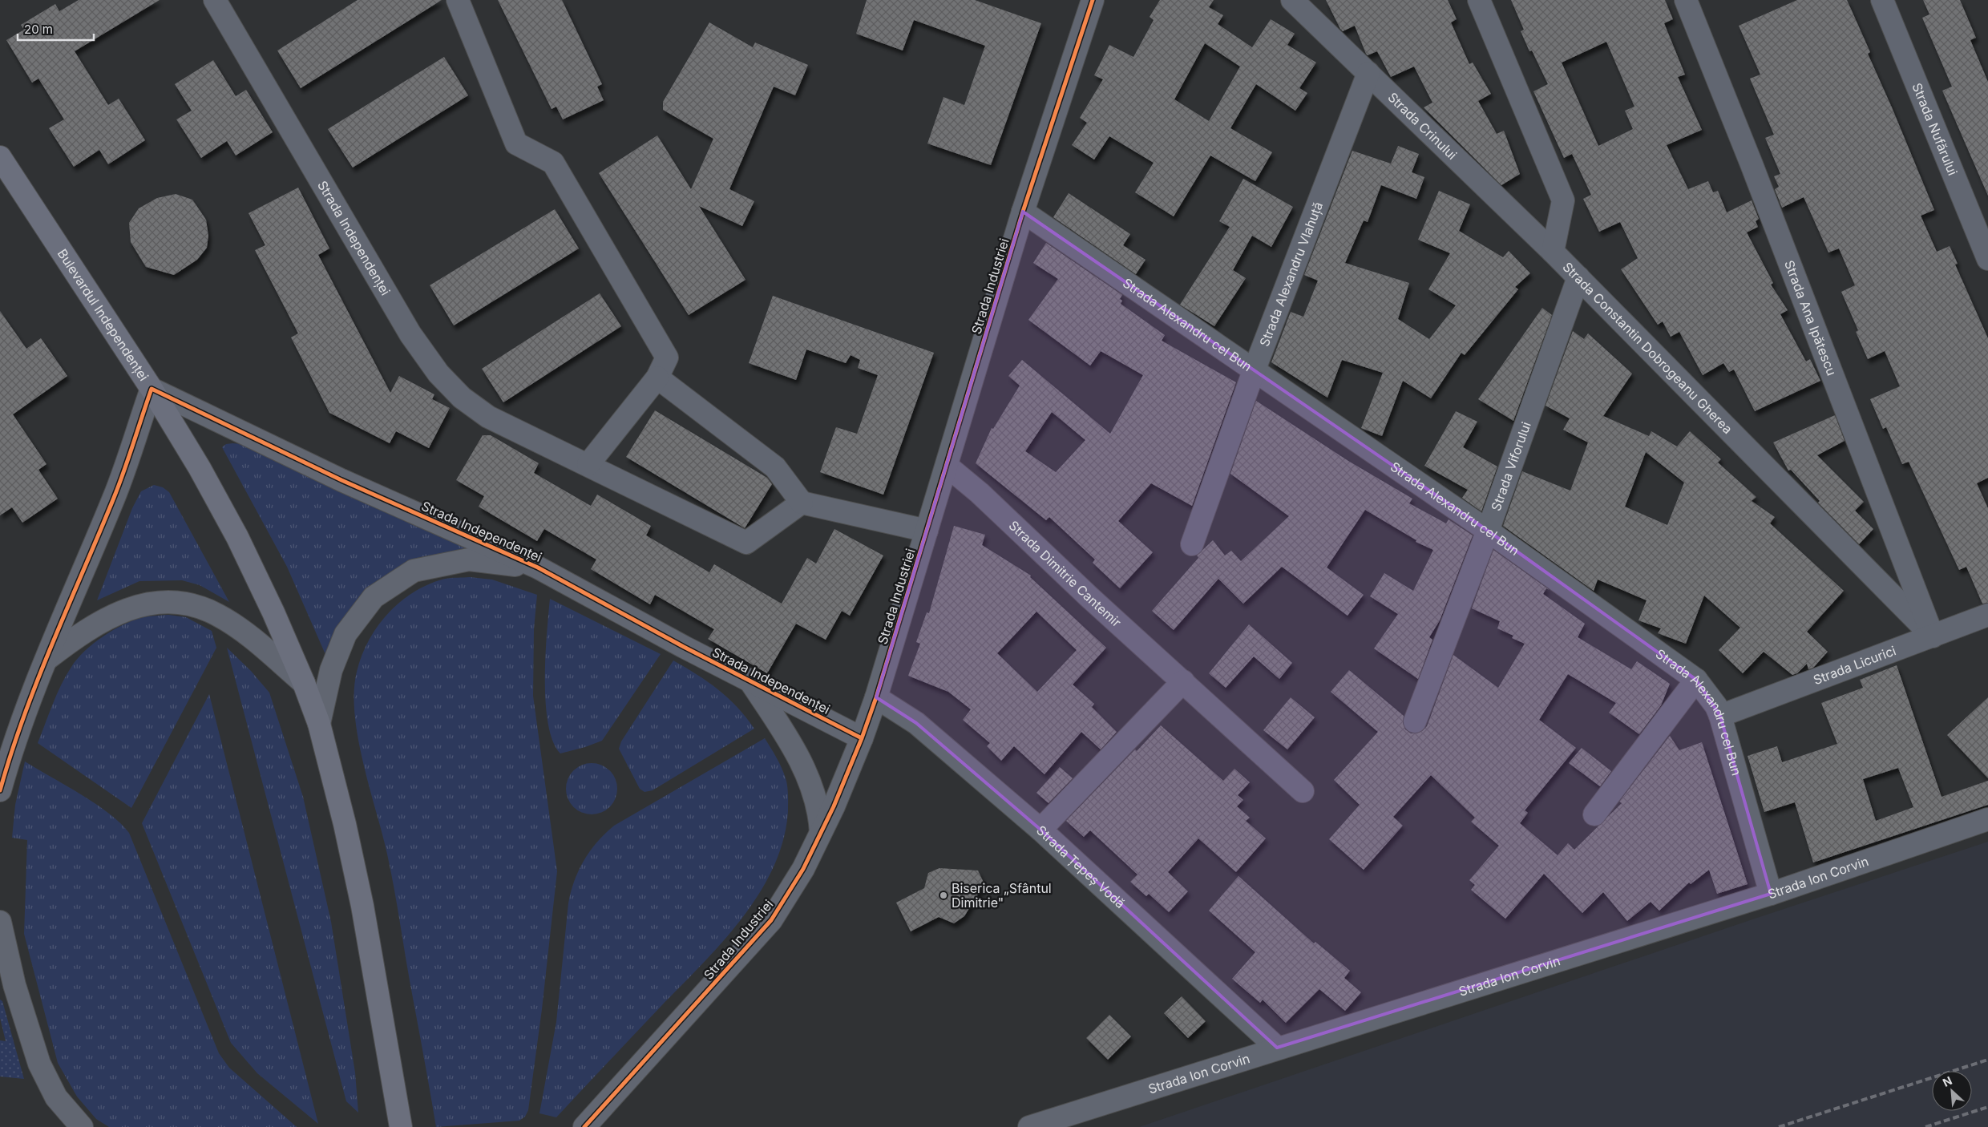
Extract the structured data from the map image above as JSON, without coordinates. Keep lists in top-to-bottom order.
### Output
{
  "streets": {
    "main road": ["Bulevardul Independenței"],
    "street": [
      "Strada Crinului",
      "Strada Nufărului",
      "Strada Independenței",
      "Strada Alexandru Vlahuță",
      "Strada Industriei",
      "Strada Ana Ipătescu",
      "Strada Alexandru cel Bun",
      "Strada Constantin Dobrogeanu Gherea",
      "Strada Viforului",
      "Strada Dimitrie Cantemir",
      "Strada Licurici",
      "Strada Țepeș Vodă",
      "Strada Ion Corvin"
    ]
  },
  "crossings": [
    ["Strada Crinului", "Strada Alexandru Vlahuță"],
    ["Strada Crinului", "Strada Constantin Dobrogeanu Gherea"],
    ["Strada Independenței", "Strada Industriei"],
    ["Strada Independenței", "Bulevardul Independenței"],
    ["Strada Alexandru Vlahuță", "Strada Alexandru cel Bun"],
    ["Strada Industriei", "Strada Alexandru cel Bun"],
    ["Strada Industriei", "Strada Dimitrie Cantemir"],
    ["Strada Industriei", "Strada Țepeș Vodă"],
    ["Strada Ana Ipătescu", "Strada Constantin Dobrogeanu Gherea"],
    ["Strada Ana Ipătescu", "Strada Licurici"],
    ["Strada Alexandru cel Bun", "Strada Viforului"],
    ["Strada Alexandru cel Bun", "Strada Licurici"],
    ["Strada Alexandru cel Bun", "Strada Ion Corvin"],
    ["Strada Constantin Dobrogeanu Gherea", "Strada Viforului"],
    ["Strada Constantin Dobrogeanu Gherea", "Strada Licurici"],
    ["Strada Țepeș Vodă", "Strada Ion Corvin"]
  ],
  "places": ["Biserica „Sfântul Dimitrie\""],
  "scale_bar": "20 m",
  "north": "top left"
}
